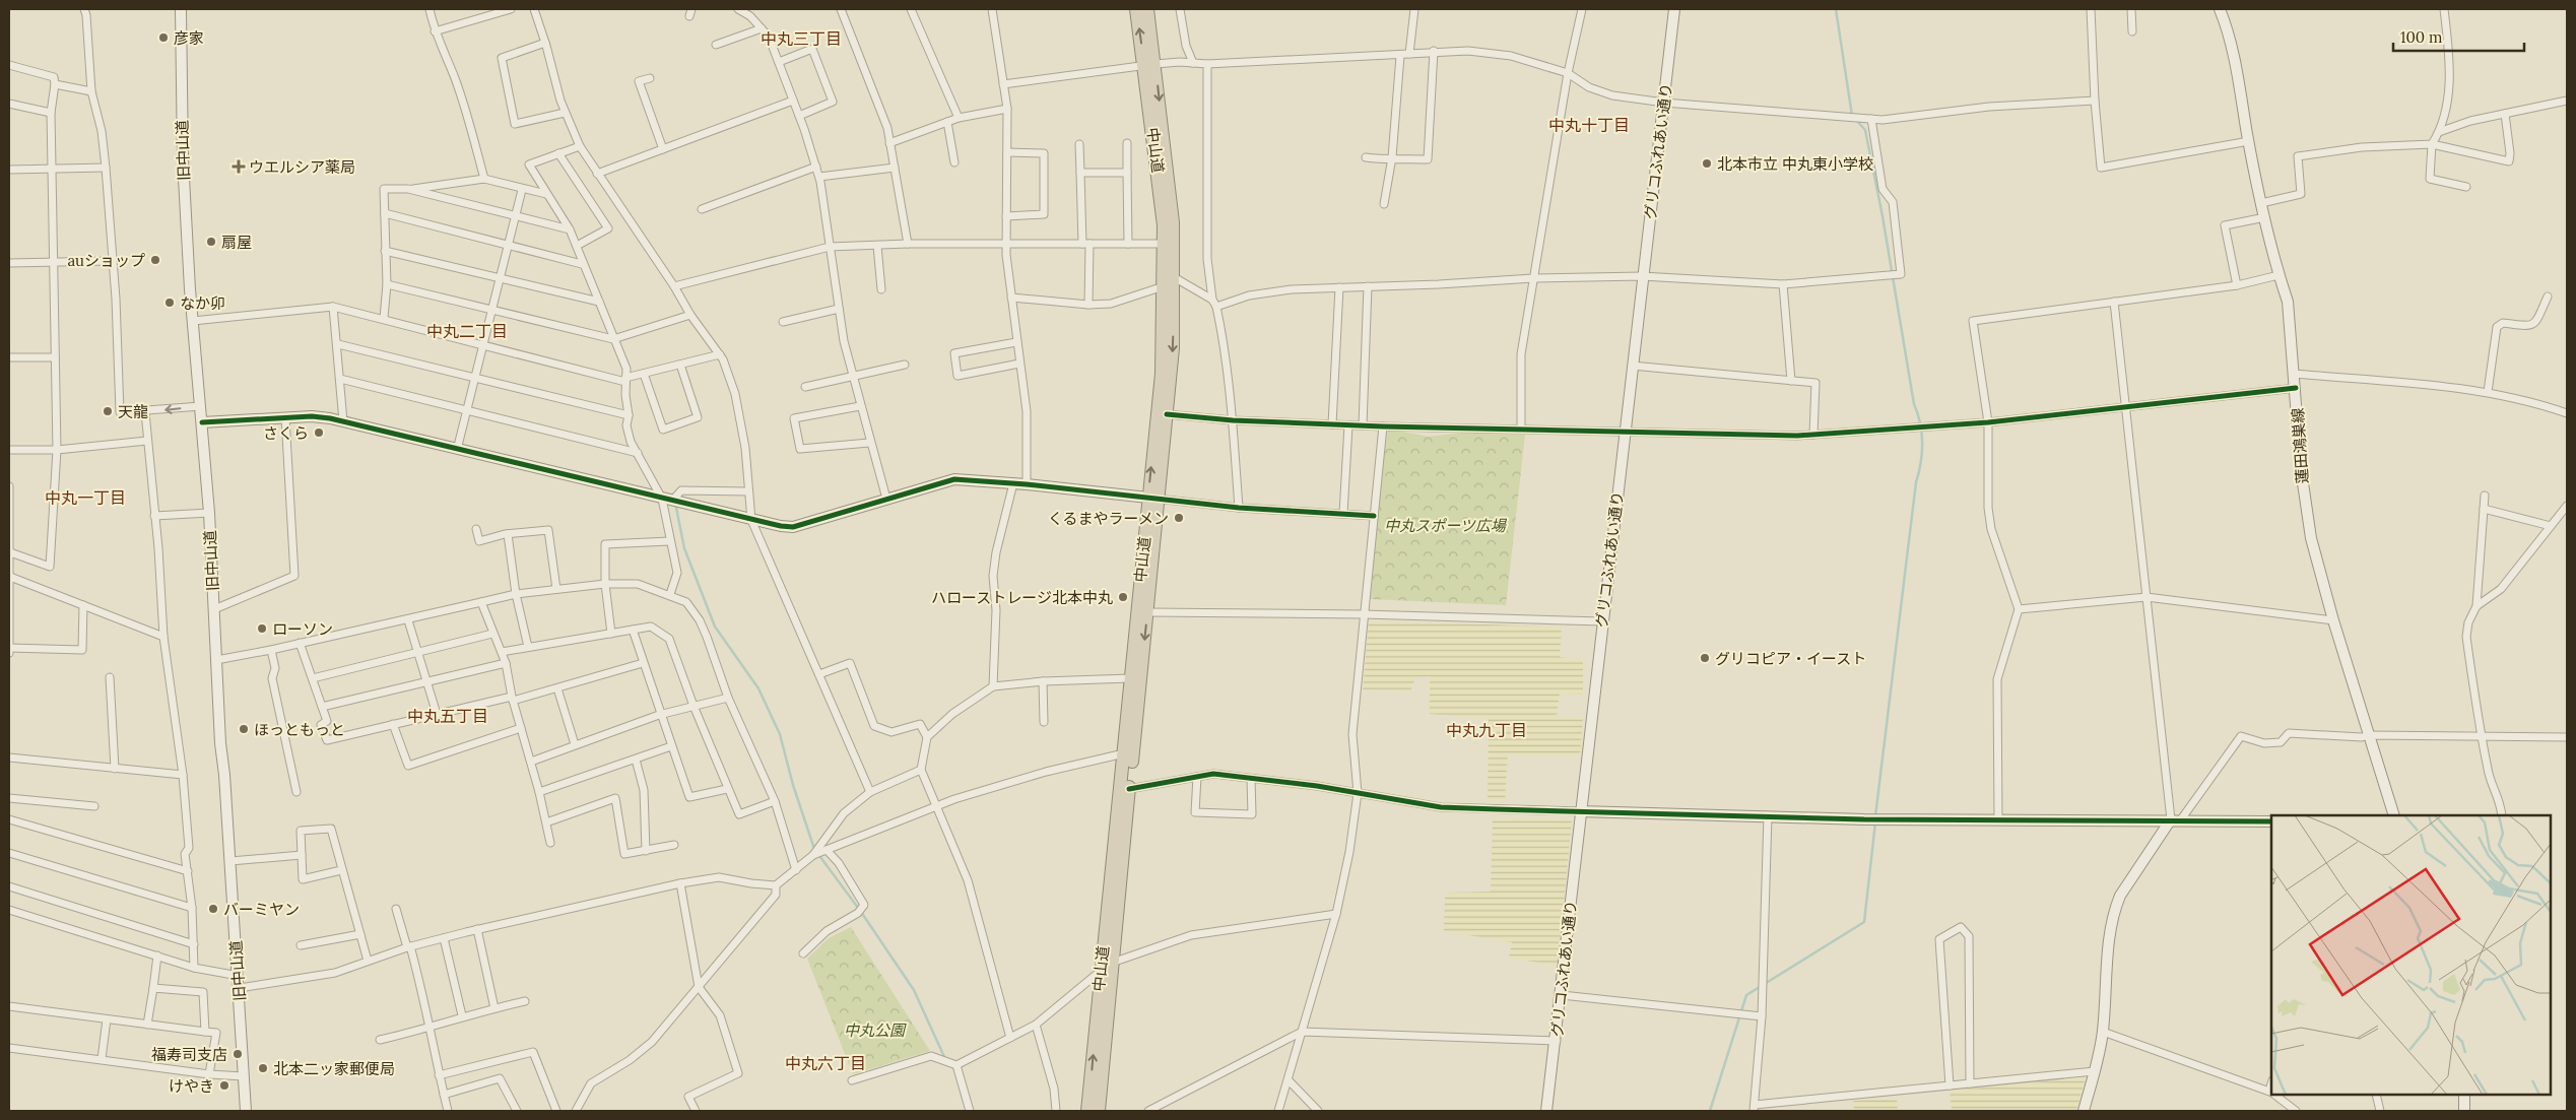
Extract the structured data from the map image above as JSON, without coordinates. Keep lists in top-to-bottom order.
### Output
{
  "streets": {
    "highway": ["中山道"],
    "street": ["旧中山道", "グリコふれあい通り", "蓮田鴻巣線"]
  },
  "districts": [
    "中丸三丁目",
    "中丸十丁目",
    "中丸二丁目",
    "中丸一丁目",
    "中丸五丁目",
    "中丸九丁目",
    "中丸六丁目"
  ],
  "parks": ["中丸スポーツ広場", "中丸公園"],
  "places": {
    "other": [
      "彦家",
      "北本市立 中丸東小学校",
      "扇屋",
      "auショップ",
      "なか卯",
      "天龍",
      "さくら",
      "くるまやラーメン",
      "ハローストレージ北本中丸",
      "ローソン",
      "グリコピア・イースト",
      "ほっともっと",
      "バーミヤン",
      "福寿司支店",
      "北本二ッ家郵便局",
      "けやき"
    ],
    "health": ["ウエルシア薬局"]
  },
  "scale_bar": "100 m"
}
